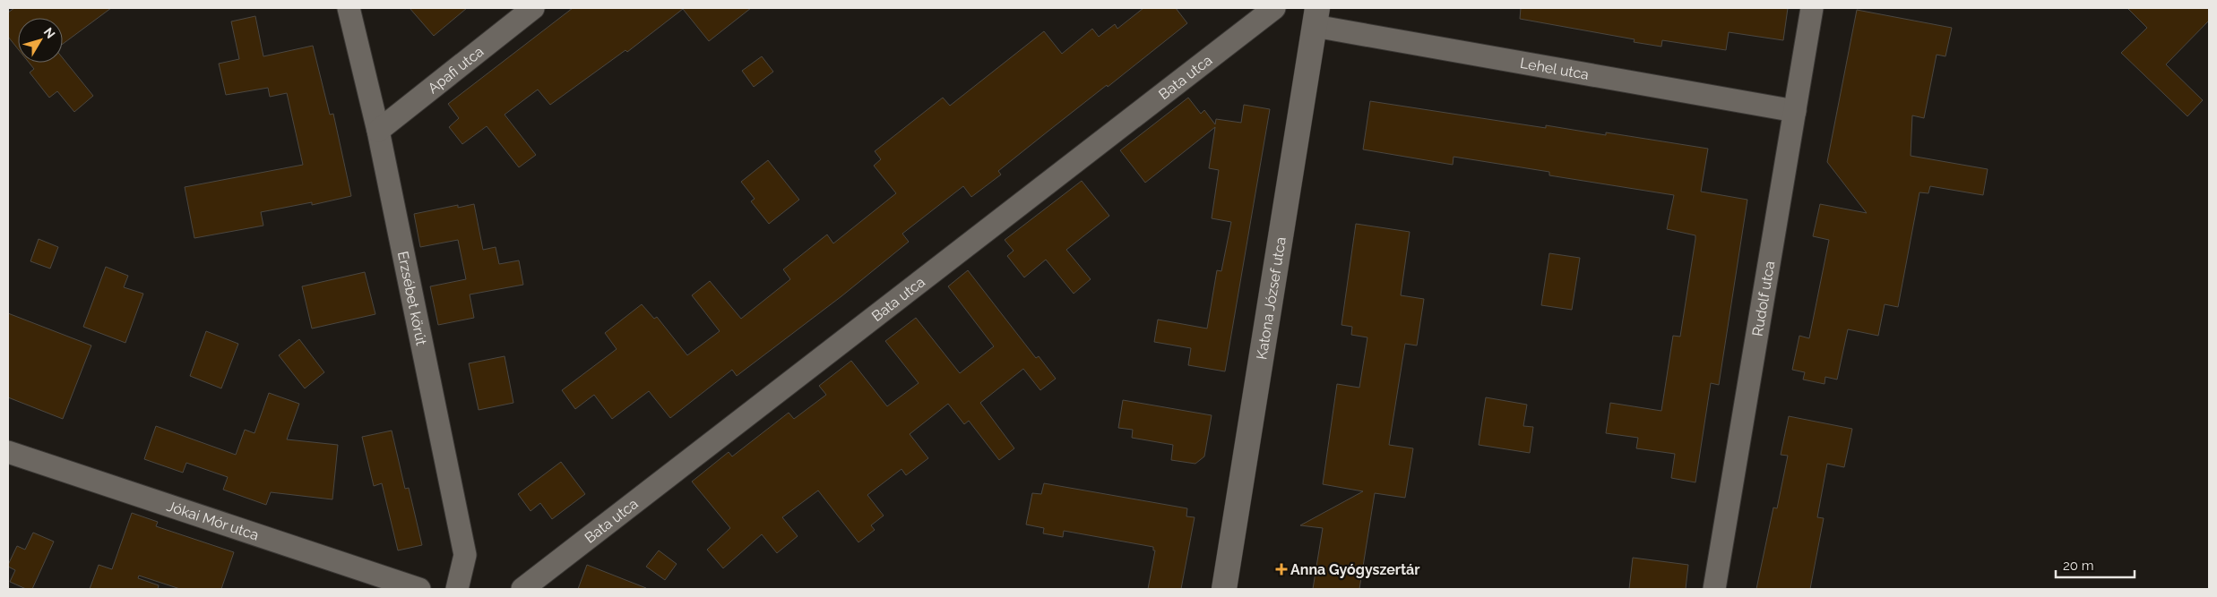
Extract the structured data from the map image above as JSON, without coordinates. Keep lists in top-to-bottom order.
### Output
{
  "streets": {
    "main road": ["Katona József utca"],
    "street": [
      "Lehel utca",
      "Apafi utca",
      "Bata utca",
      "Erzsébet körút",
      "Rudolf utca",
      "Jókai Mór utca"
    ]
  },
  "crossings": [
    ["Lehel utca", "Katona József utca"],
    ["Lehel utca", "Rudolf utca"],
    ["Apafi utca", "Erzsébet körút"]
  ],
  "places": {
    "health": ["Anna Gyógyszertár"]
  },
  "scale_bar": "20 m",
  "north": "top right"
}
